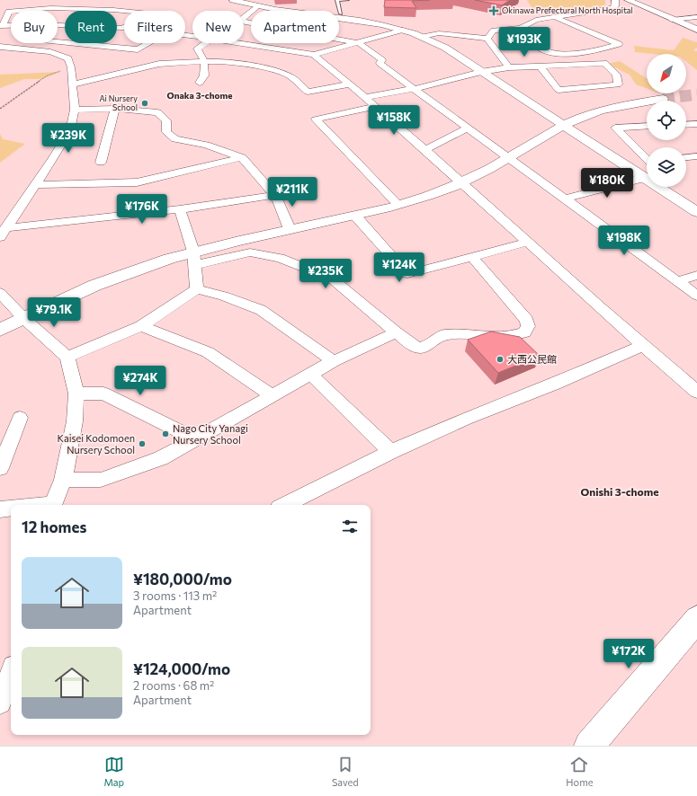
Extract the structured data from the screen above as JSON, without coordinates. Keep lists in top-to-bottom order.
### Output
{
  "districts": ["Onaka 3-chome", "Onishi 3-chome"],
  "places": {
    "health": ["Okinawa Prefectural North Hospital"],
    "other": [
      "Ai Nursery School",
      "大西公民館",
      "Nago City Yanagi Nursery School",
      "Kaisei Kodomoen Nursery School"
    ]
  },
  "north": "bottom left",
  "page": {
    "chip": [
      "Buy",
      "Rent",
      "Filters",
      "New",
      "Apartment"
    ],
    "price": [
      "¥193K",
      "¥158K",
      "¥239K",
      "¥180K",
      "¥211K",
      "¥176K",
      "¥198K",
      "¥124K",
      "¥235K",
      "¥79.1K",
      "¥274K",
      "¥172K"
    ],
    "heading": "12 homes",
    "list": [
      {
        "name": "¥180,000/mo",
        "note": "3 rooms · 113 m² · Apartment"
      },
      {
        "name": "¥124,000/mo",
        "note": "2 rooms · 68 m² · Apartment"
      }
    ],
    "tabs": ["Map", "Saved", "Home"]
  }
}
